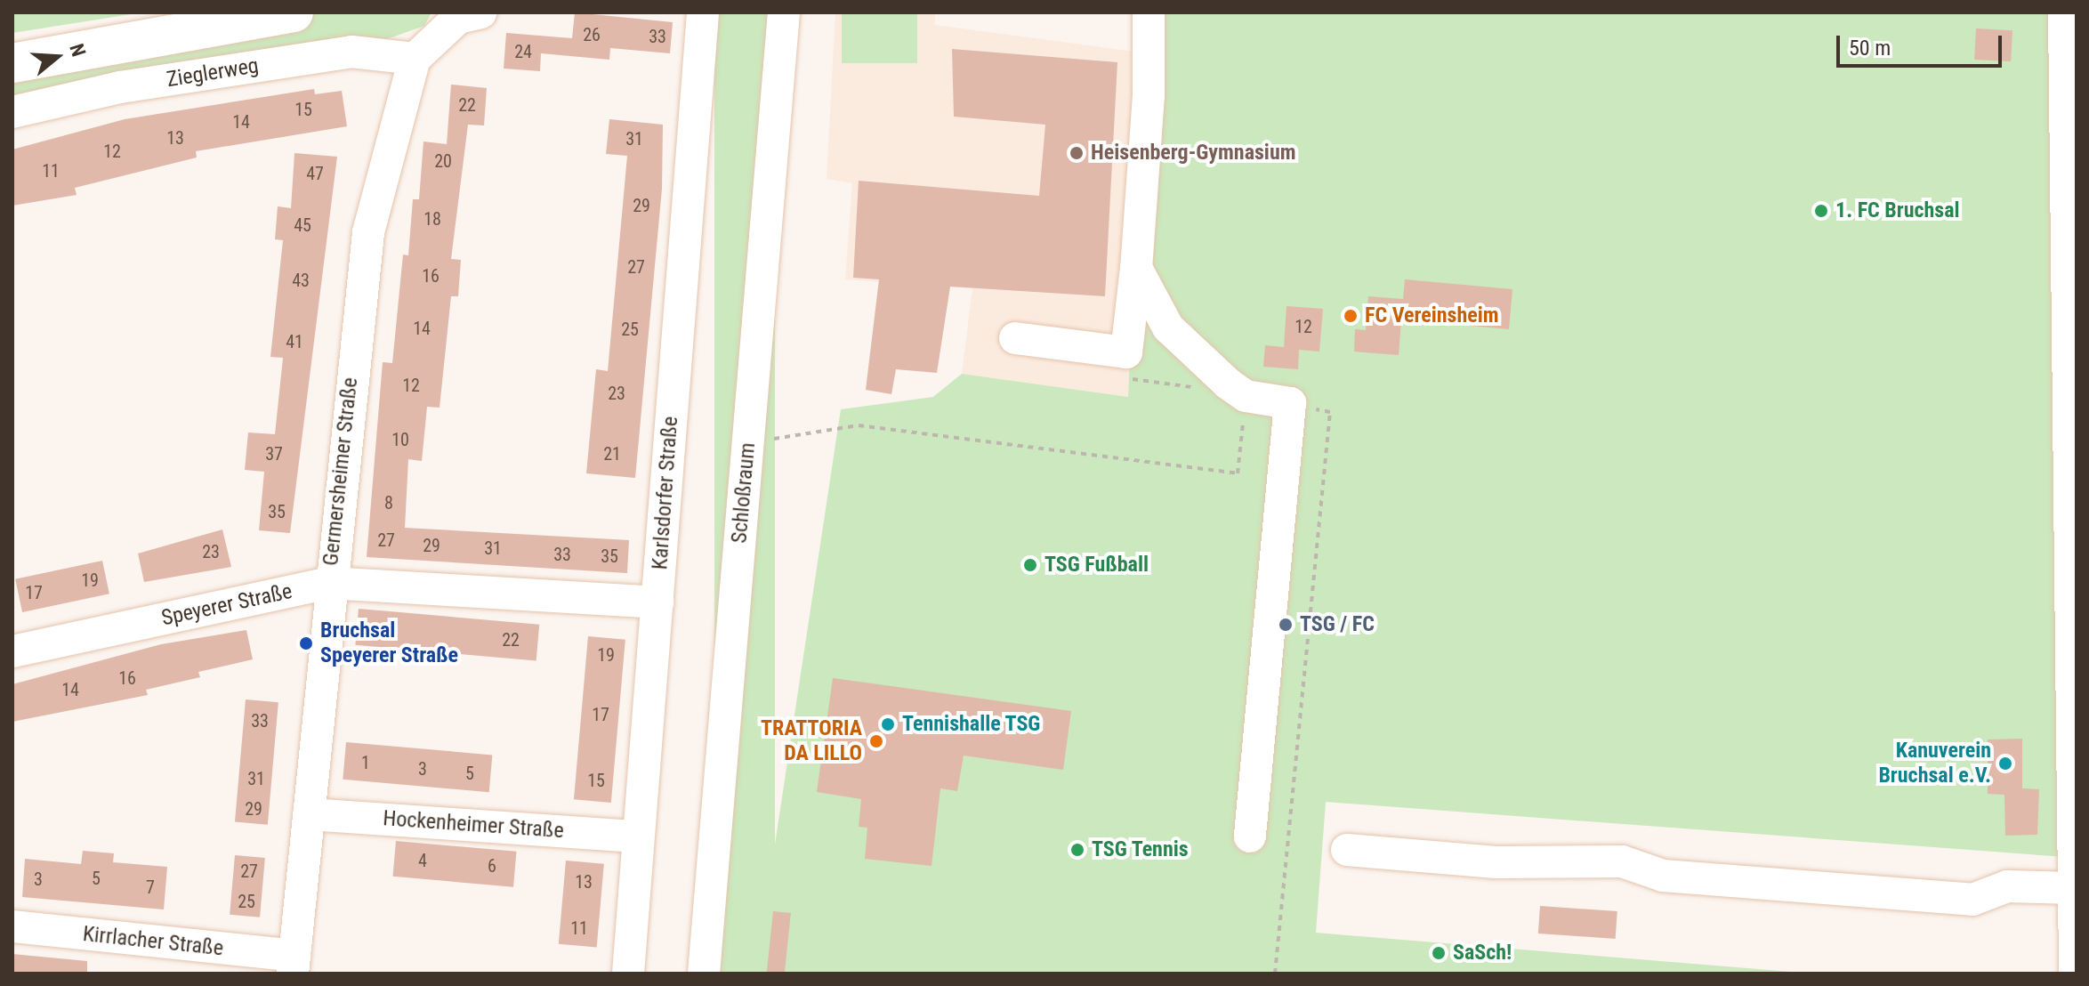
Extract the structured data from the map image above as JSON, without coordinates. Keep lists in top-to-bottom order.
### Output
{
  "streets": {
    "street": [
      "Zieglerweg",
      "Germersheimer Straße",
      "Karlsdorfer Straße",
      "Schloßraum",
      "Speyerer Straße",
      "Hockenheimer Straße",
      "Kirrlacher Straße"
    ]
  },
  "crossings": [
    ["Zieglerweg", "Germersheimer Straße"],
    ["Germersheimer Straße", "Speyerer Straße"],
    ["Germersheimer Straße", "Hockenheimer Straße"],
    ["Germersheimer Straße", "Kirrlacher Straße"],
    ["Karlsdorfer Straße", "Speyerer Straße"],
    ["Karlsdorfer Straße", "Hockenheimer Straße"]
  ],
  "places": [
    "Heisenberg-Gymnasium",
    "1. FC Bruchsal",
    "FC Vereinsheim",
    "TSG Fußball",
    "TSG / FC",
    "Bruchsal Speyerer Straße",
    "Tennishalle TSG",
    "TRATTORIA DA LILLO",
    "Kanuverein Bruchsal e.V.",
    "TSG Tennis",
    "SaSch!"
  ],
  "house_numbers": [
    "26",
    "33",
    "24",
    "22",
    "15",
    "14",
    "13",
    "31",
    "12",
    "20",
    "11",
    "47",
    "29",
    "18",
    "45",
    "27",
    "16",
    "43",
    "12",
    "14",
    "25",
    "41",
    "12",
    "23",
    "10",
    "37",
    "21",
    "8",
    "35",
    "27",
    "29",
    "31",
    "23",
    "33",
    "35",
    "19",
    "17",
    "22",
    "19",
    "16",
    "14",
    "17",
    "33",
    "1",
    "3",
    "5",
    "31",
    "15",
    "29",
    "4",
    "6",
    "27",
    "5",
    "3",
    "13",
    "7",
    "25",
    "11"
  ],
  "scale_bar": "50 m",
  "north": "right"
}
